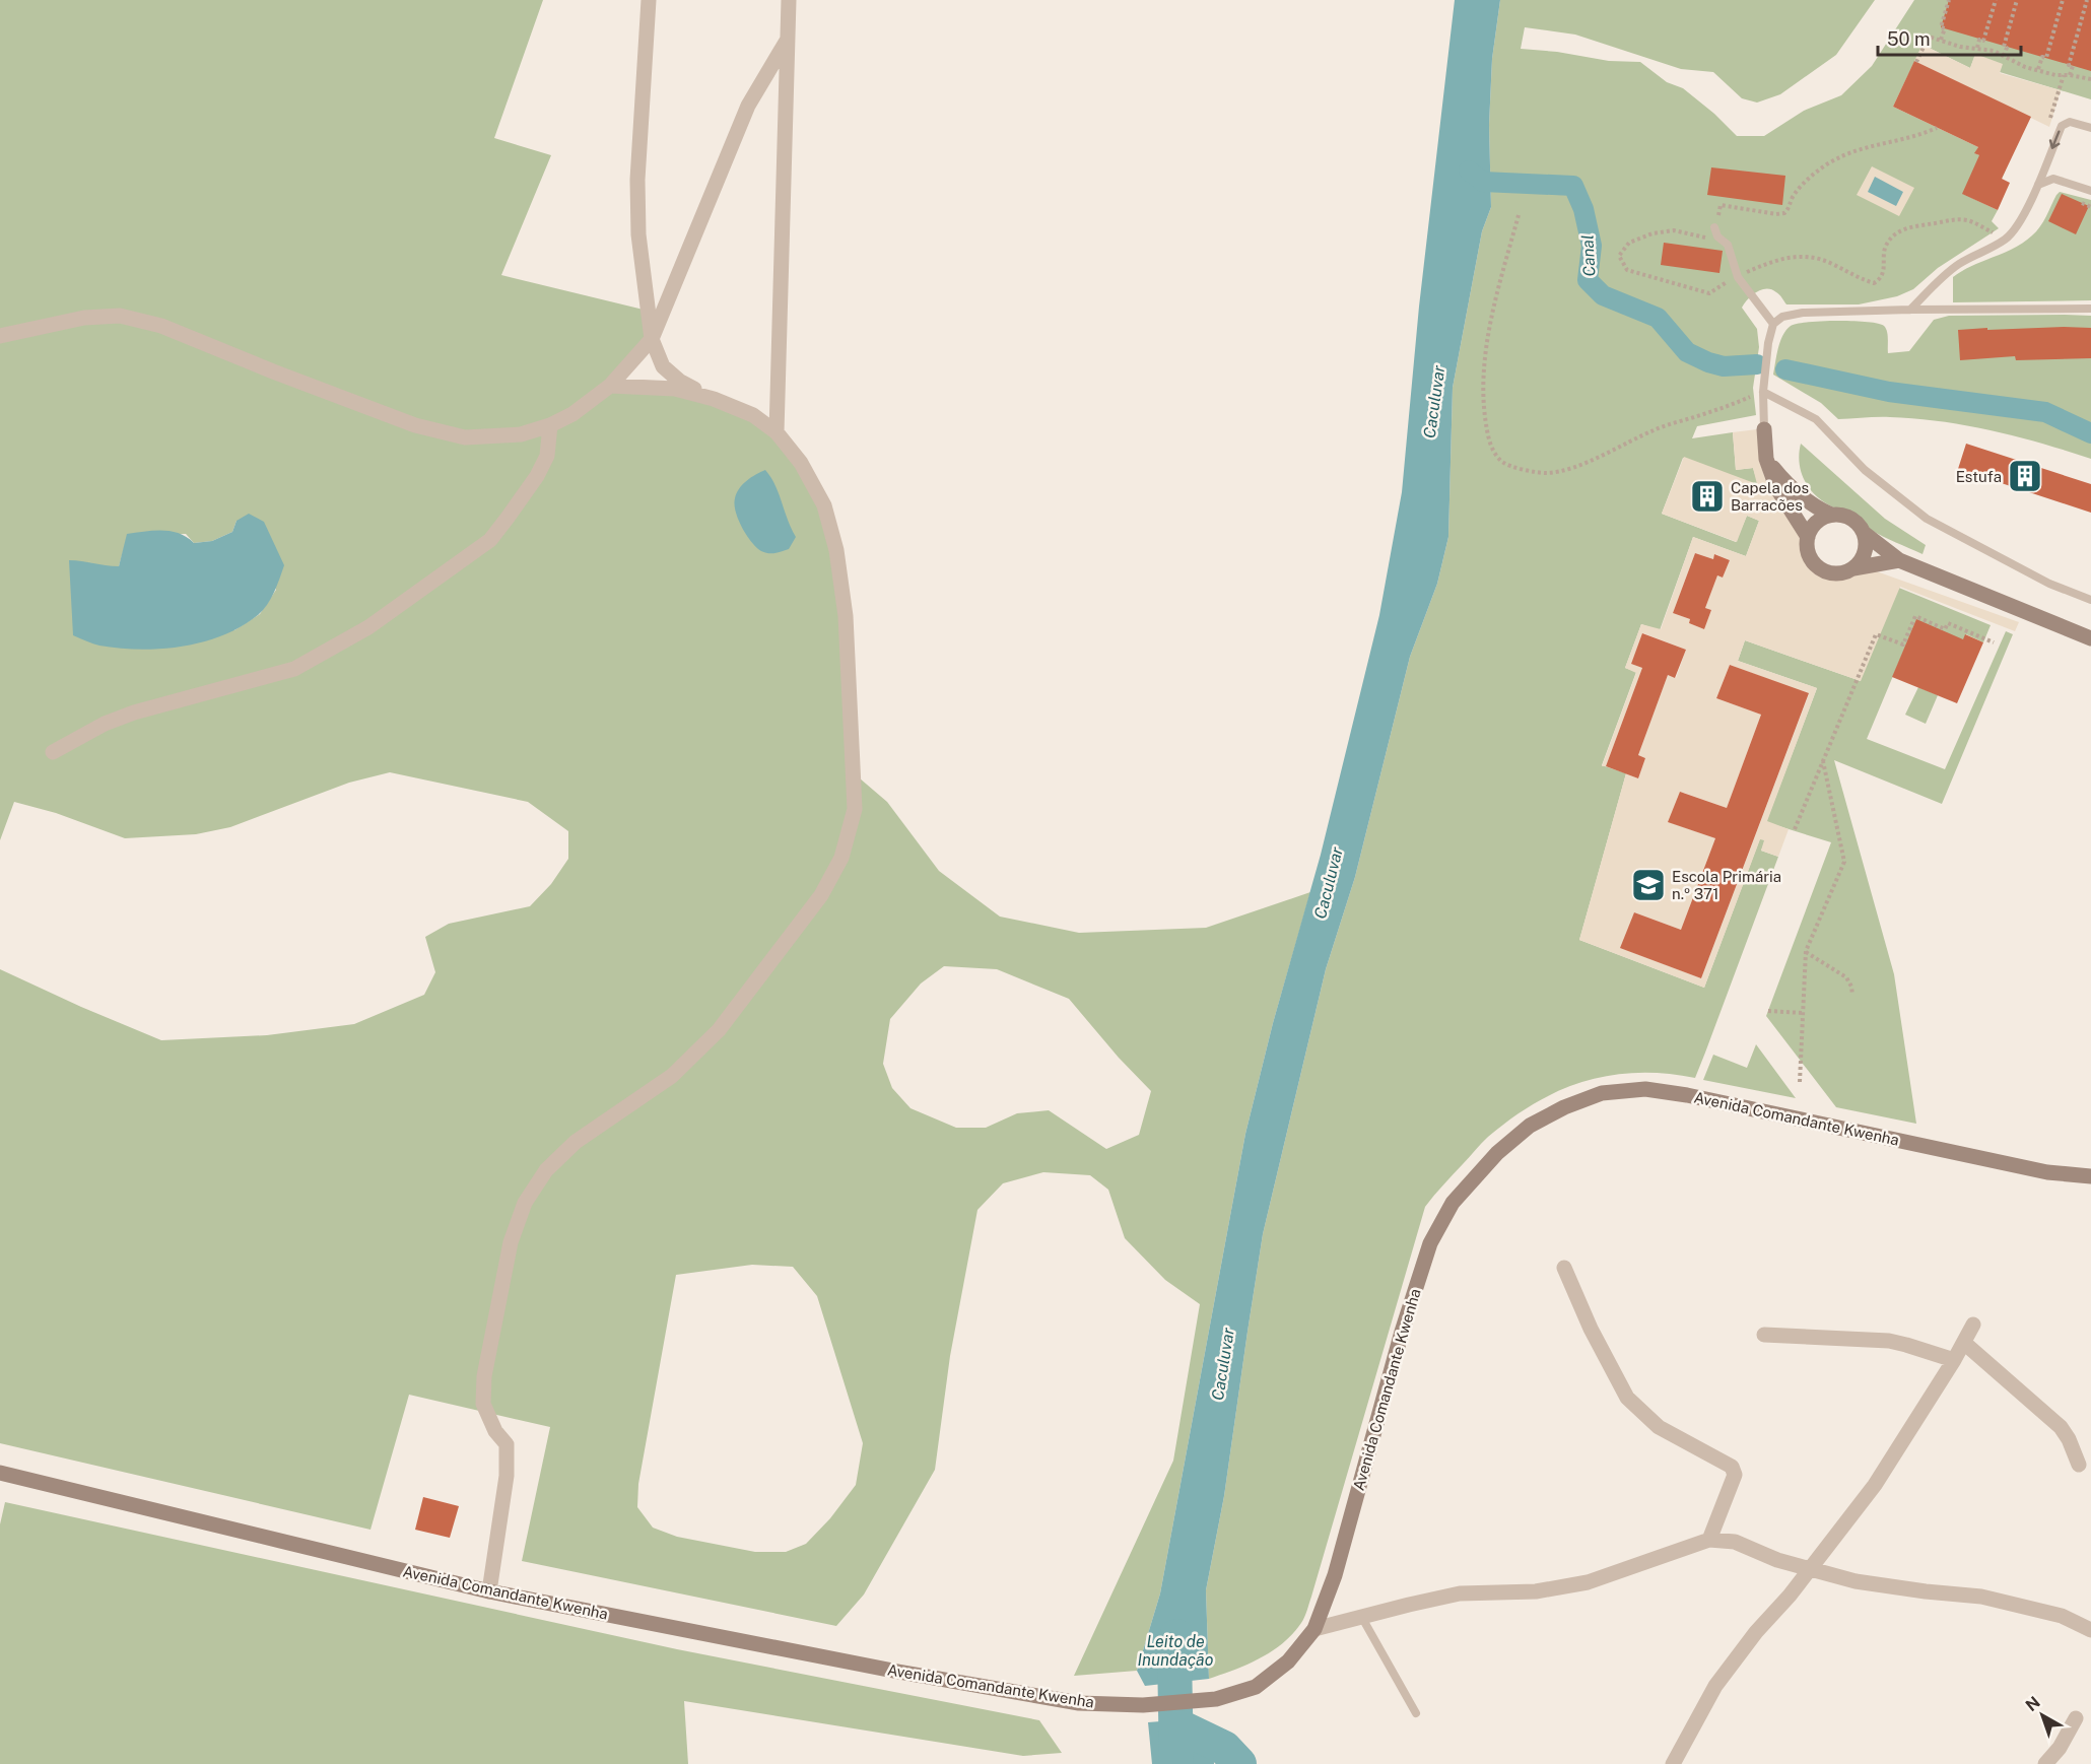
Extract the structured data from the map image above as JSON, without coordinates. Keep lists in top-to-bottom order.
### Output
{
  "streets": {
    "main road": ["Avenida Comandante Kwenha"]
  },
  "water": ["Canal", "Caculuvar", "Leito de Inundação"],
  "places": {
    "building": ["Estufa", "Capela dos Barracões"],
    "school or university": ["Escola Primária n.º 371"]
  },
  "scale_bar": "50 m",
  "north": "top left"
}
